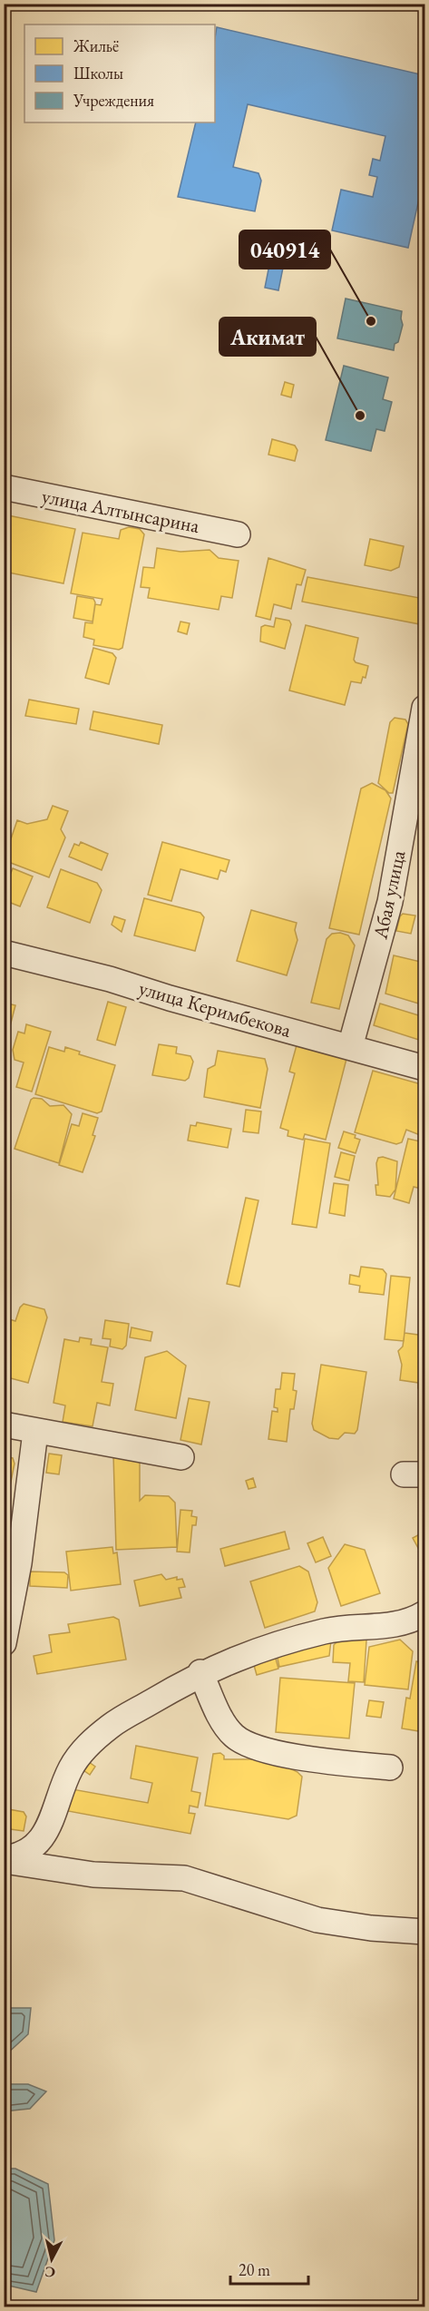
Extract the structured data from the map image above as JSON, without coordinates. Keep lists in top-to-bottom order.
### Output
{
  "streets": {
    "street": ["улица Алтынсарина", "Абая улица", "улица Керимбекова"]
  },
  "crossings": [
    ["Абая улица", "улица Керимбекова"]
  ],
  "places": ["040914", "Акимат"],
  "legend": ["Жильё", "Школы", "Учреждения"],
  "scale_bar": "20 m",
  "north": "bottom"
}
